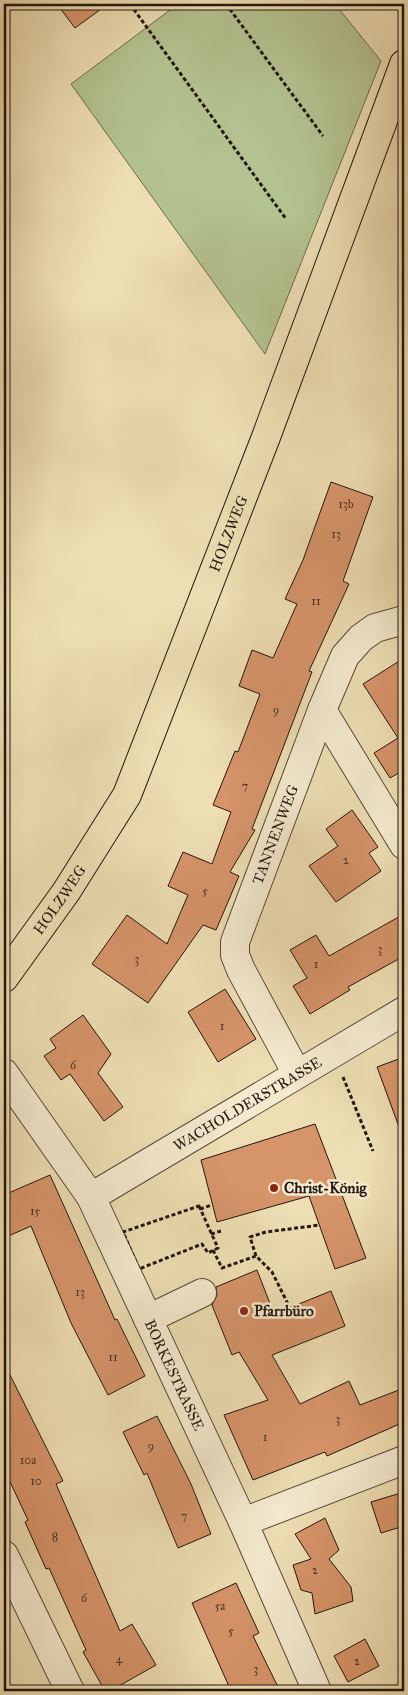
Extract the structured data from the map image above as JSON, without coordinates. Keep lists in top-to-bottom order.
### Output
{
  "streets": {
    "main road": ["HOLZWEG"],
    "street": ["TANNENWEG", "WACHOLDERSTRASSE", "BORKESTRASSE"]
  },
  "crossings": [
    ["TANNENWEG", "WACHOLDERSTRASSE"],
    ["WACHOLDERSTRASSE", "BORKESTRASSE"]
  ],
  "places": ["Christ-König", "Pfarrbüro"],
  "house_numbers": [
    "13b",
    "13",
    "11",
    "9",
    "7",
    "2",
    "5",
    "3",
    "3",
    "1",
    "1",
    "6",
    "15",
    "13",
    "11",
    "3",
    "1",
    "9",
    "10a",
    "10",
    "7",
    "8",
    "2",
    "6",
    "5a",
    "5",
    "4",
    "2",
    "3"
  ]
}
